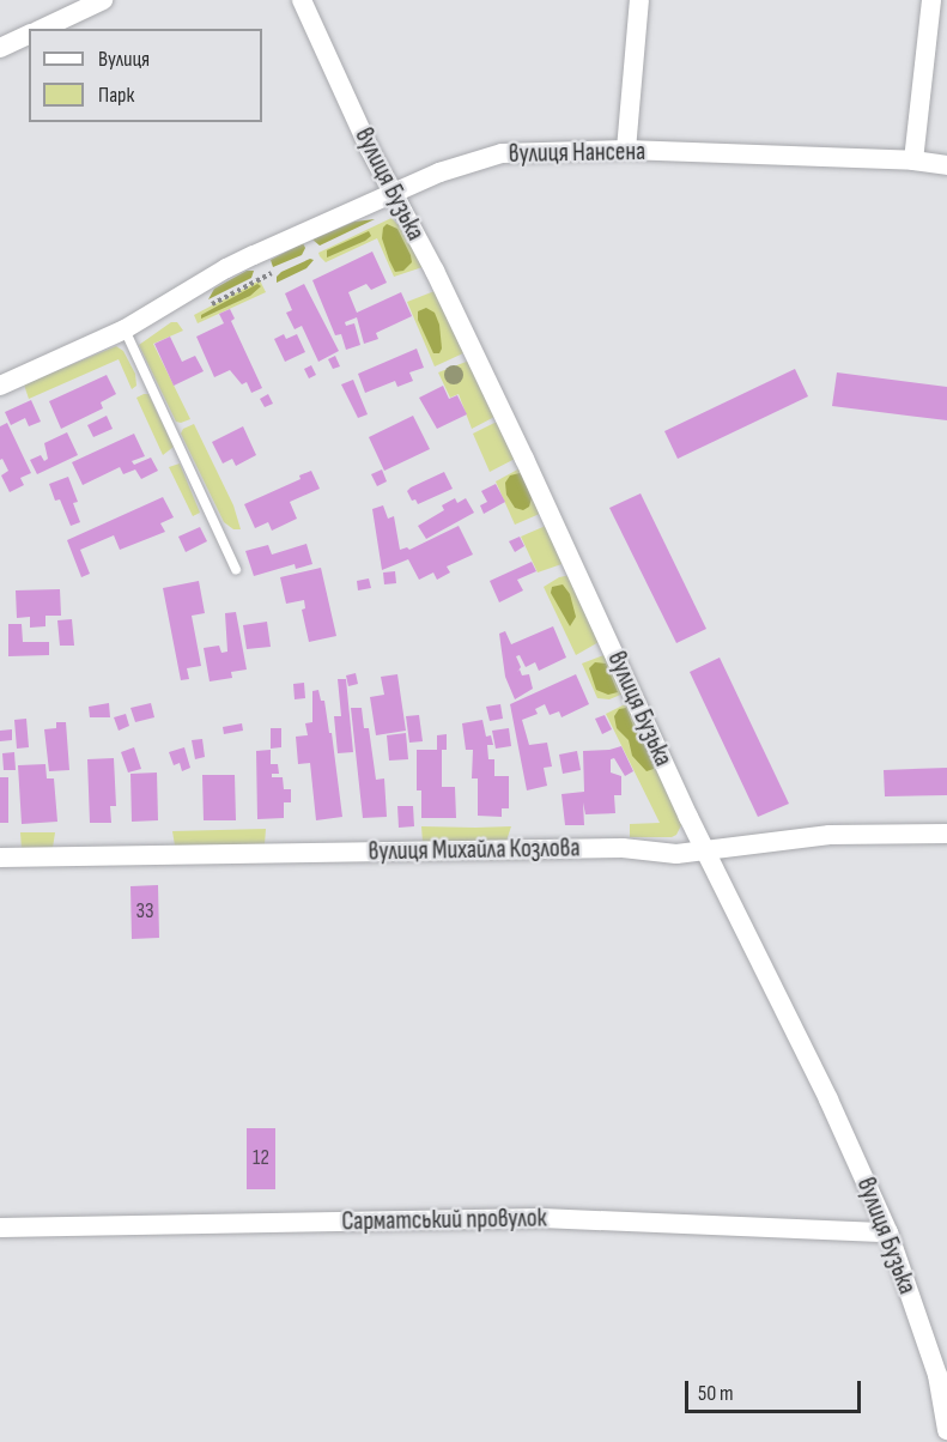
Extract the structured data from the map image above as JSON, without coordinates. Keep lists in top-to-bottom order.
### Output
{
  "streets": {
    "street": [
      "вулиця Нансена",
      "вулиця Бузька",
      "вулиця Михайла Козлова",
      "Сарматський провулок"
    ]
  },
  "crossings": [
    ["вулиця Нансена", "вулиця Бузька"],
    ["вулиця Бузька", "вулиця Михайла Козлова"],
    ["вулиця Бузька", "Сарматський провулок"]
  ],
  "house_numbers": ["33", "12"],
  "legend": ["Вулиця", "Парк"],
  "scale_bar": "50 m"
}
